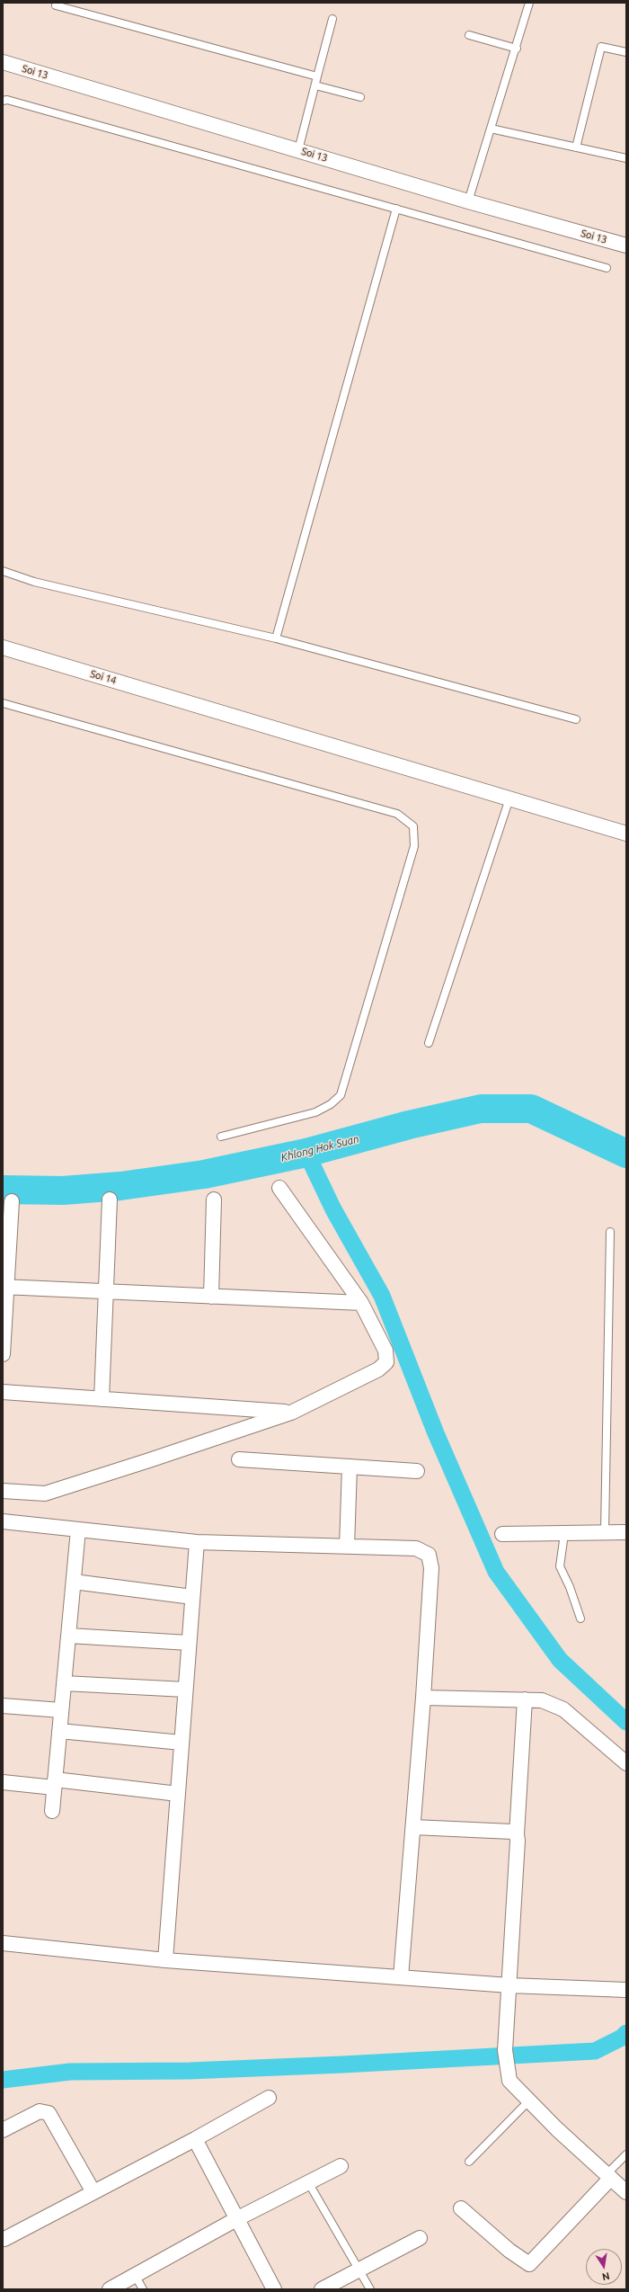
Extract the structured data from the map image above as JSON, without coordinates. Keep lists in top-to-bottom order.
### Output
{
  "streets": {
    "street": ["Soi 13", "Soi 14"]
  },
  "water": ["Khlong Hok Suan"],
  "north": "bottom"
}
